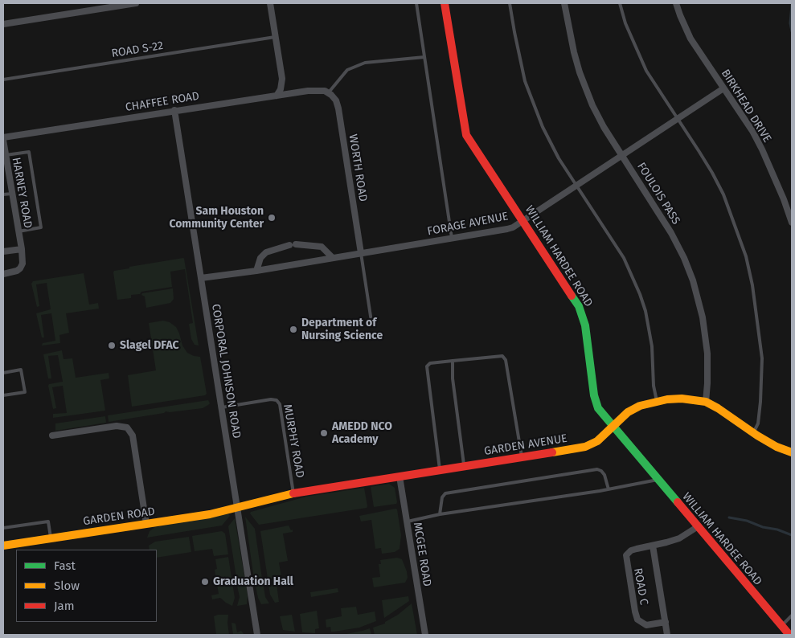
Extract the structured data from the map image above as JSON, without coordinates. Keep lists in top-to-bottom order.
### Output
{
  "streets": {
    "street": [
      "CHAFFEE ROAD",
      "BIRKHEAD DRIVE",
      "WORTH ROAD",
      "HARNEY ROAD",
      "FOULOIS PASS",
      "FORAGE AVENUE",
      "WILLIAM HARDEE ROAD",
      "CORPORAL JOHNSON ROAD",
      "GARDEN AVENUE",
      "GARDEN ROAD",
      "MCGEE ROAD",
      "ROAD C"
    ],
    "lane": ["ROAD S-22", "MURPHY ROAD"]
  },
  "crossings": [
    ["CHAFFEE ROAD", "WORTH ROAD"],
    ["CHAFFEE ROAD", "HARNEY ROAD"],
    ["CHAFFEE ROAD", "CORPORAL JOHNSON ROAD"],
    ["BIRKHEAD DRIVE", "FORAGE AVENUE"],
    ["WORTH ROAD", "FORAGE AVENUE"],
    ["FOULOIS PASS", "FORAGE AVENUE"],
    ["FOULOIS PASS", "GARDEN AVENUE"],
    ["FORAGE AVENUE", "WILLIAM HARDEE ROAD"],
    ["FORAGE AVENUE", "CORPORAL JOHNSON ROAD"],
    ["WILLIAM HARDEE ROAD", "GARDEN AVENUE"],
    ["CORPORAL JOHNSON ROAD", "MURPHY ROAD"],
    ["CORPORAL JOHNSON ROAD", "GARDEN AVENUE"],
    ["CORPORAL JOHNSON ROAD", "GARDEN ROAD"],
    ["MURPHY ROAD", "GARDEN AVENUE"],
    ["GARDEN AVENUE", "GARDEN ROAD"],
    ["GARDEN AVENUE", "MCGEE ROAD"]
  ],
  "places": [
    "Sam Houston Community Center",
    "Department of Nursing Science",
    "Slagel DFAC",
    "AMEDD NCO Academy",
    "Graduation Hall"
  ],
  "legend": ["Fast", "Slow", "Jam"]
}
